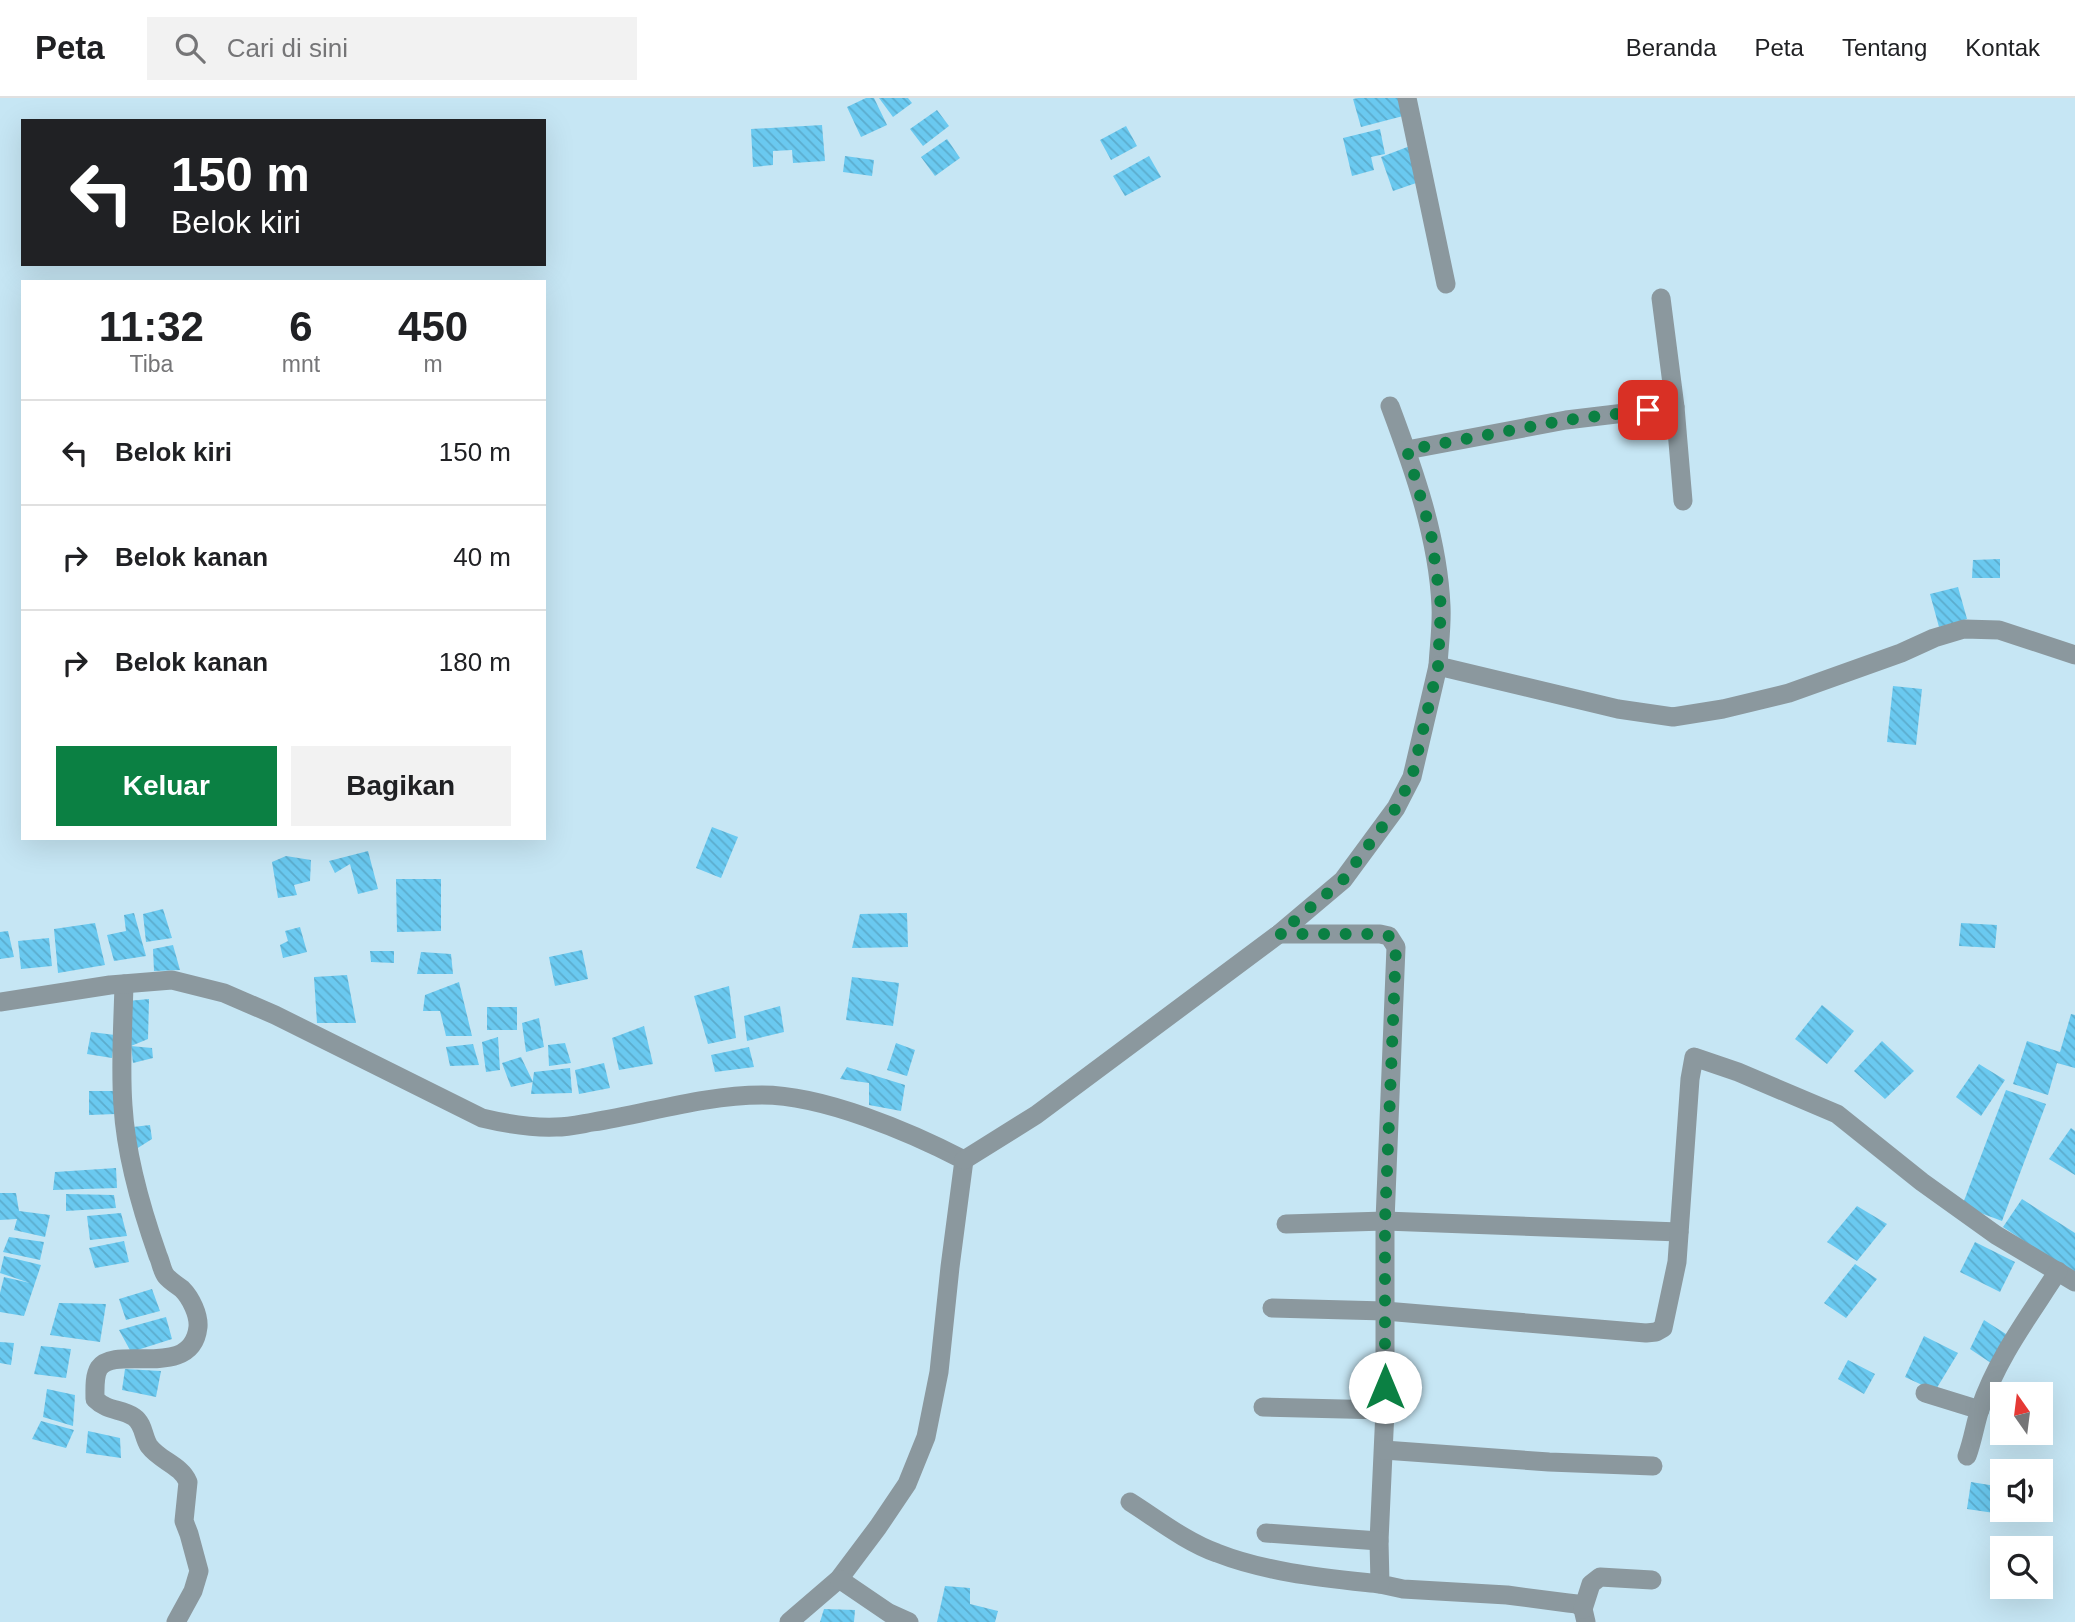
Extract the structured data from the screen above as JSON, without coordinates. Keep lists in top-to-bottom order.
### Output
{
  "north": "top",
  "page": {
    "header": "Peta",
    "search": "Cari di sini",
    "nav": [
      "Beranda",
      "Peta",
      "Tentang",
      "Kontak"
    ],
    "turn": ["150 m", "Belok kiri"],
    "eta": [
      "11:32",
      "Tiba",
      "6",
      "mnt",
      "450",
      "m"
    ],
    "list": [
      {
        "name": "Belok kiri",
        "value": "150 m"
      },
      {
        "name": "Belok kanan",
        "value": "40 m"
      },
      {
        "name": "Belok kanan",
        "value": "180 m"
      }
    ],
    "buttons": ["Keluar", "Bagikan"]
  }
}
